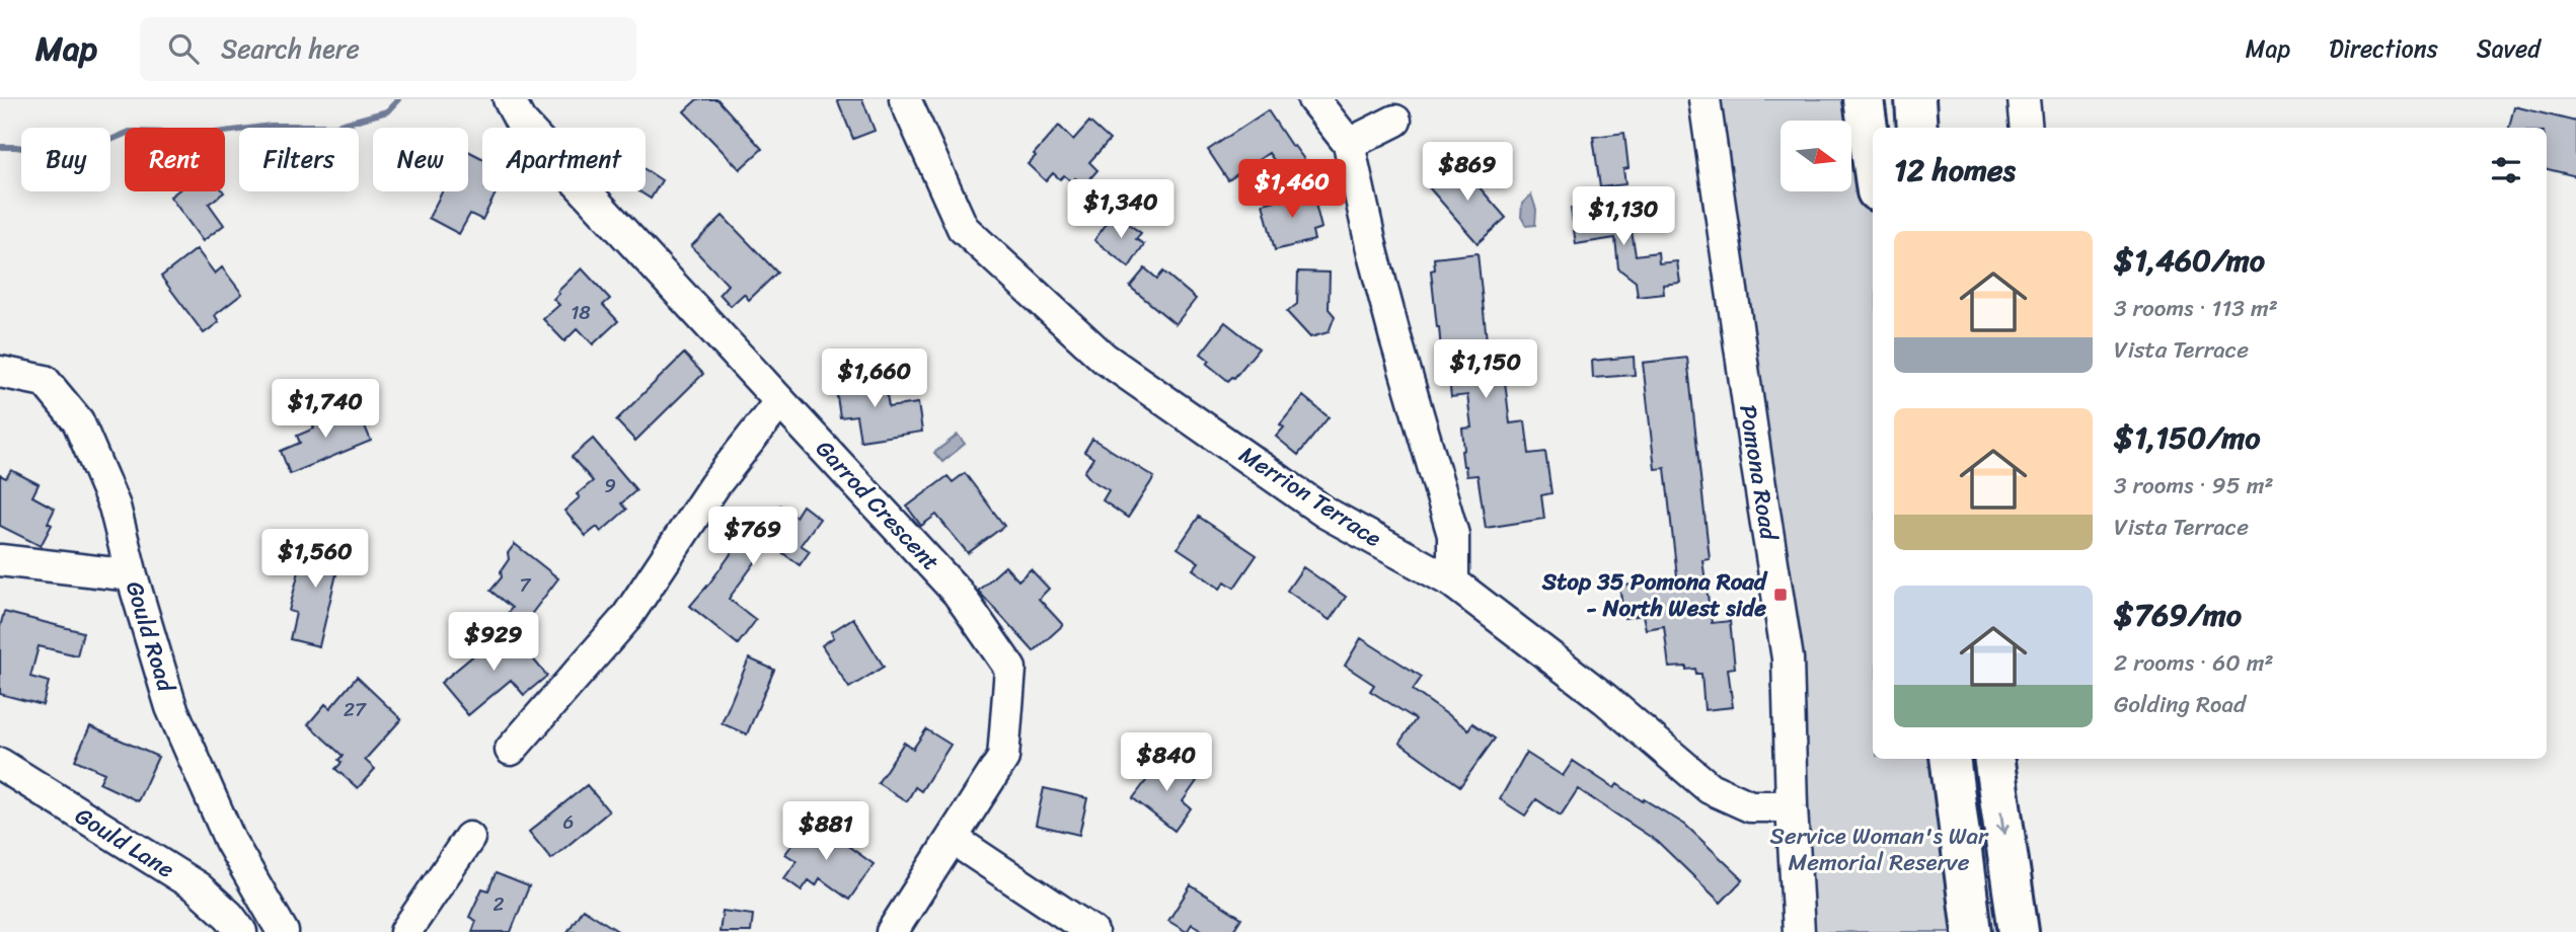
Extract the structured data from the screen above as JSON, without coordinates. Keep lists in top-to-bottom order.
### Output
{
  "streets": {
    "street": [
      "Pomona Road",
      "Merrion Terrace",
      "Garrod Crescent",
      "Gould Road",
      "Gould Lane"
    ]
  },
  "crossings": [
    ["Pomona Road", "Merrion Terrace"]
  ],
  "parks": ["Service Woman's War Memorial Reserve"],
  "places": {
    "transit": ["Stop 35 Pomona Road - North West side"]
  },
  "house_numbers": [
    "18",
    "9",
    "7",
    "27",
    "6",
    "2"
  ],
  "north": "right",
  "page": {
    "header": "Map",
    "search": "Search here",
    "nav": ["Map", "Directions", "Saved"],
    "chip": [
      "Buy",
      "Rent",
      "Filters",
      "New",
      "Apartment"
    ],
    "heading": "12 homes",
    "price": [
      "$869",
      "$1,460",
      "$1,340",
      "$1,130",
      "$1,150",
      "$1,660",
      "$1,740",
      "$769",
      "$1,560",
      "$929",
      "$840",
      "$881"
    ],
    "list": [
      {
        "name": "$1,460/mo",
        "note": "3 rooms · 113 m² · Vista Terrace"
      },
      {
        "name": "$1,150/mo",
        "note": "3 rooms · 95 m² · Vista Terrace"
      },
      {
        "name": "$769/mo",
        "note": "2 rooms · 60 m² · Golding Road"
      }
    ]
  }
}
